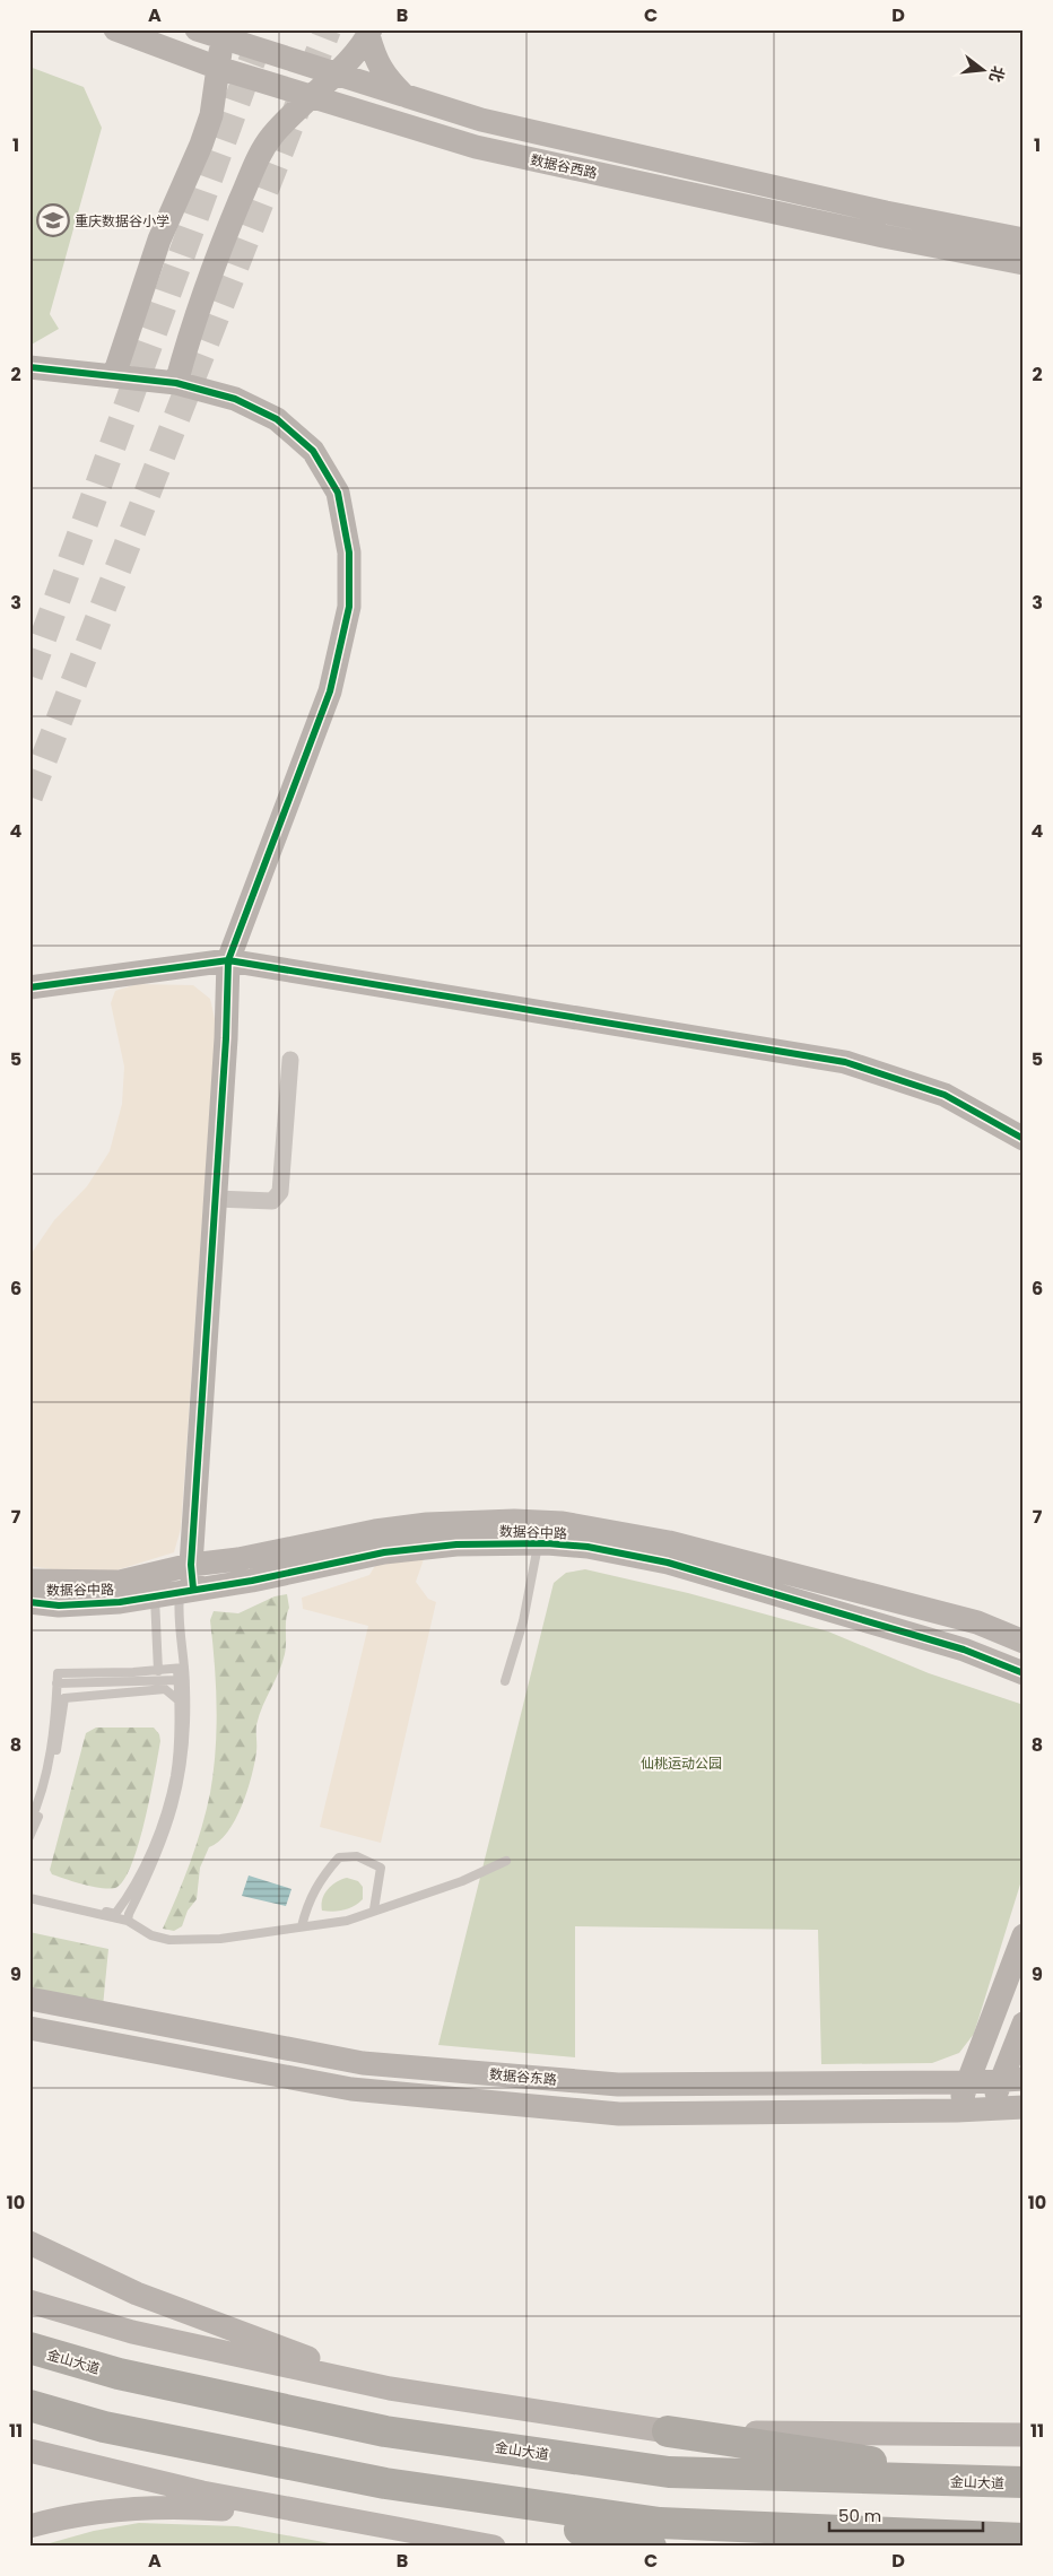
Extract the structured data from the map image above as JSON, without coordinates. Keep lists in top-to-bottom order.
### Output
{
  "streets": {
    "highway": ["金山大道"],
    "main road": ["数据谷西路", "数据谷中路", "数据谷东路"]
  },
  "parks": ["仙桃运动公园"],
  "places": {
    "school or university": ["重庆数据谷小学"]
  },
  "scale_bar": "50 m",
  "north": "right",
  "grid": {
    "columns": [
      "A",
      "B",
      "C",
      "D"
    ],
    "rows": [
      "1",
      "2",
      "3",
      "4",
      "5",
      "6",
      "7",
      "8",
      "9",
      "10",
      "11"
    ]
  }
}
